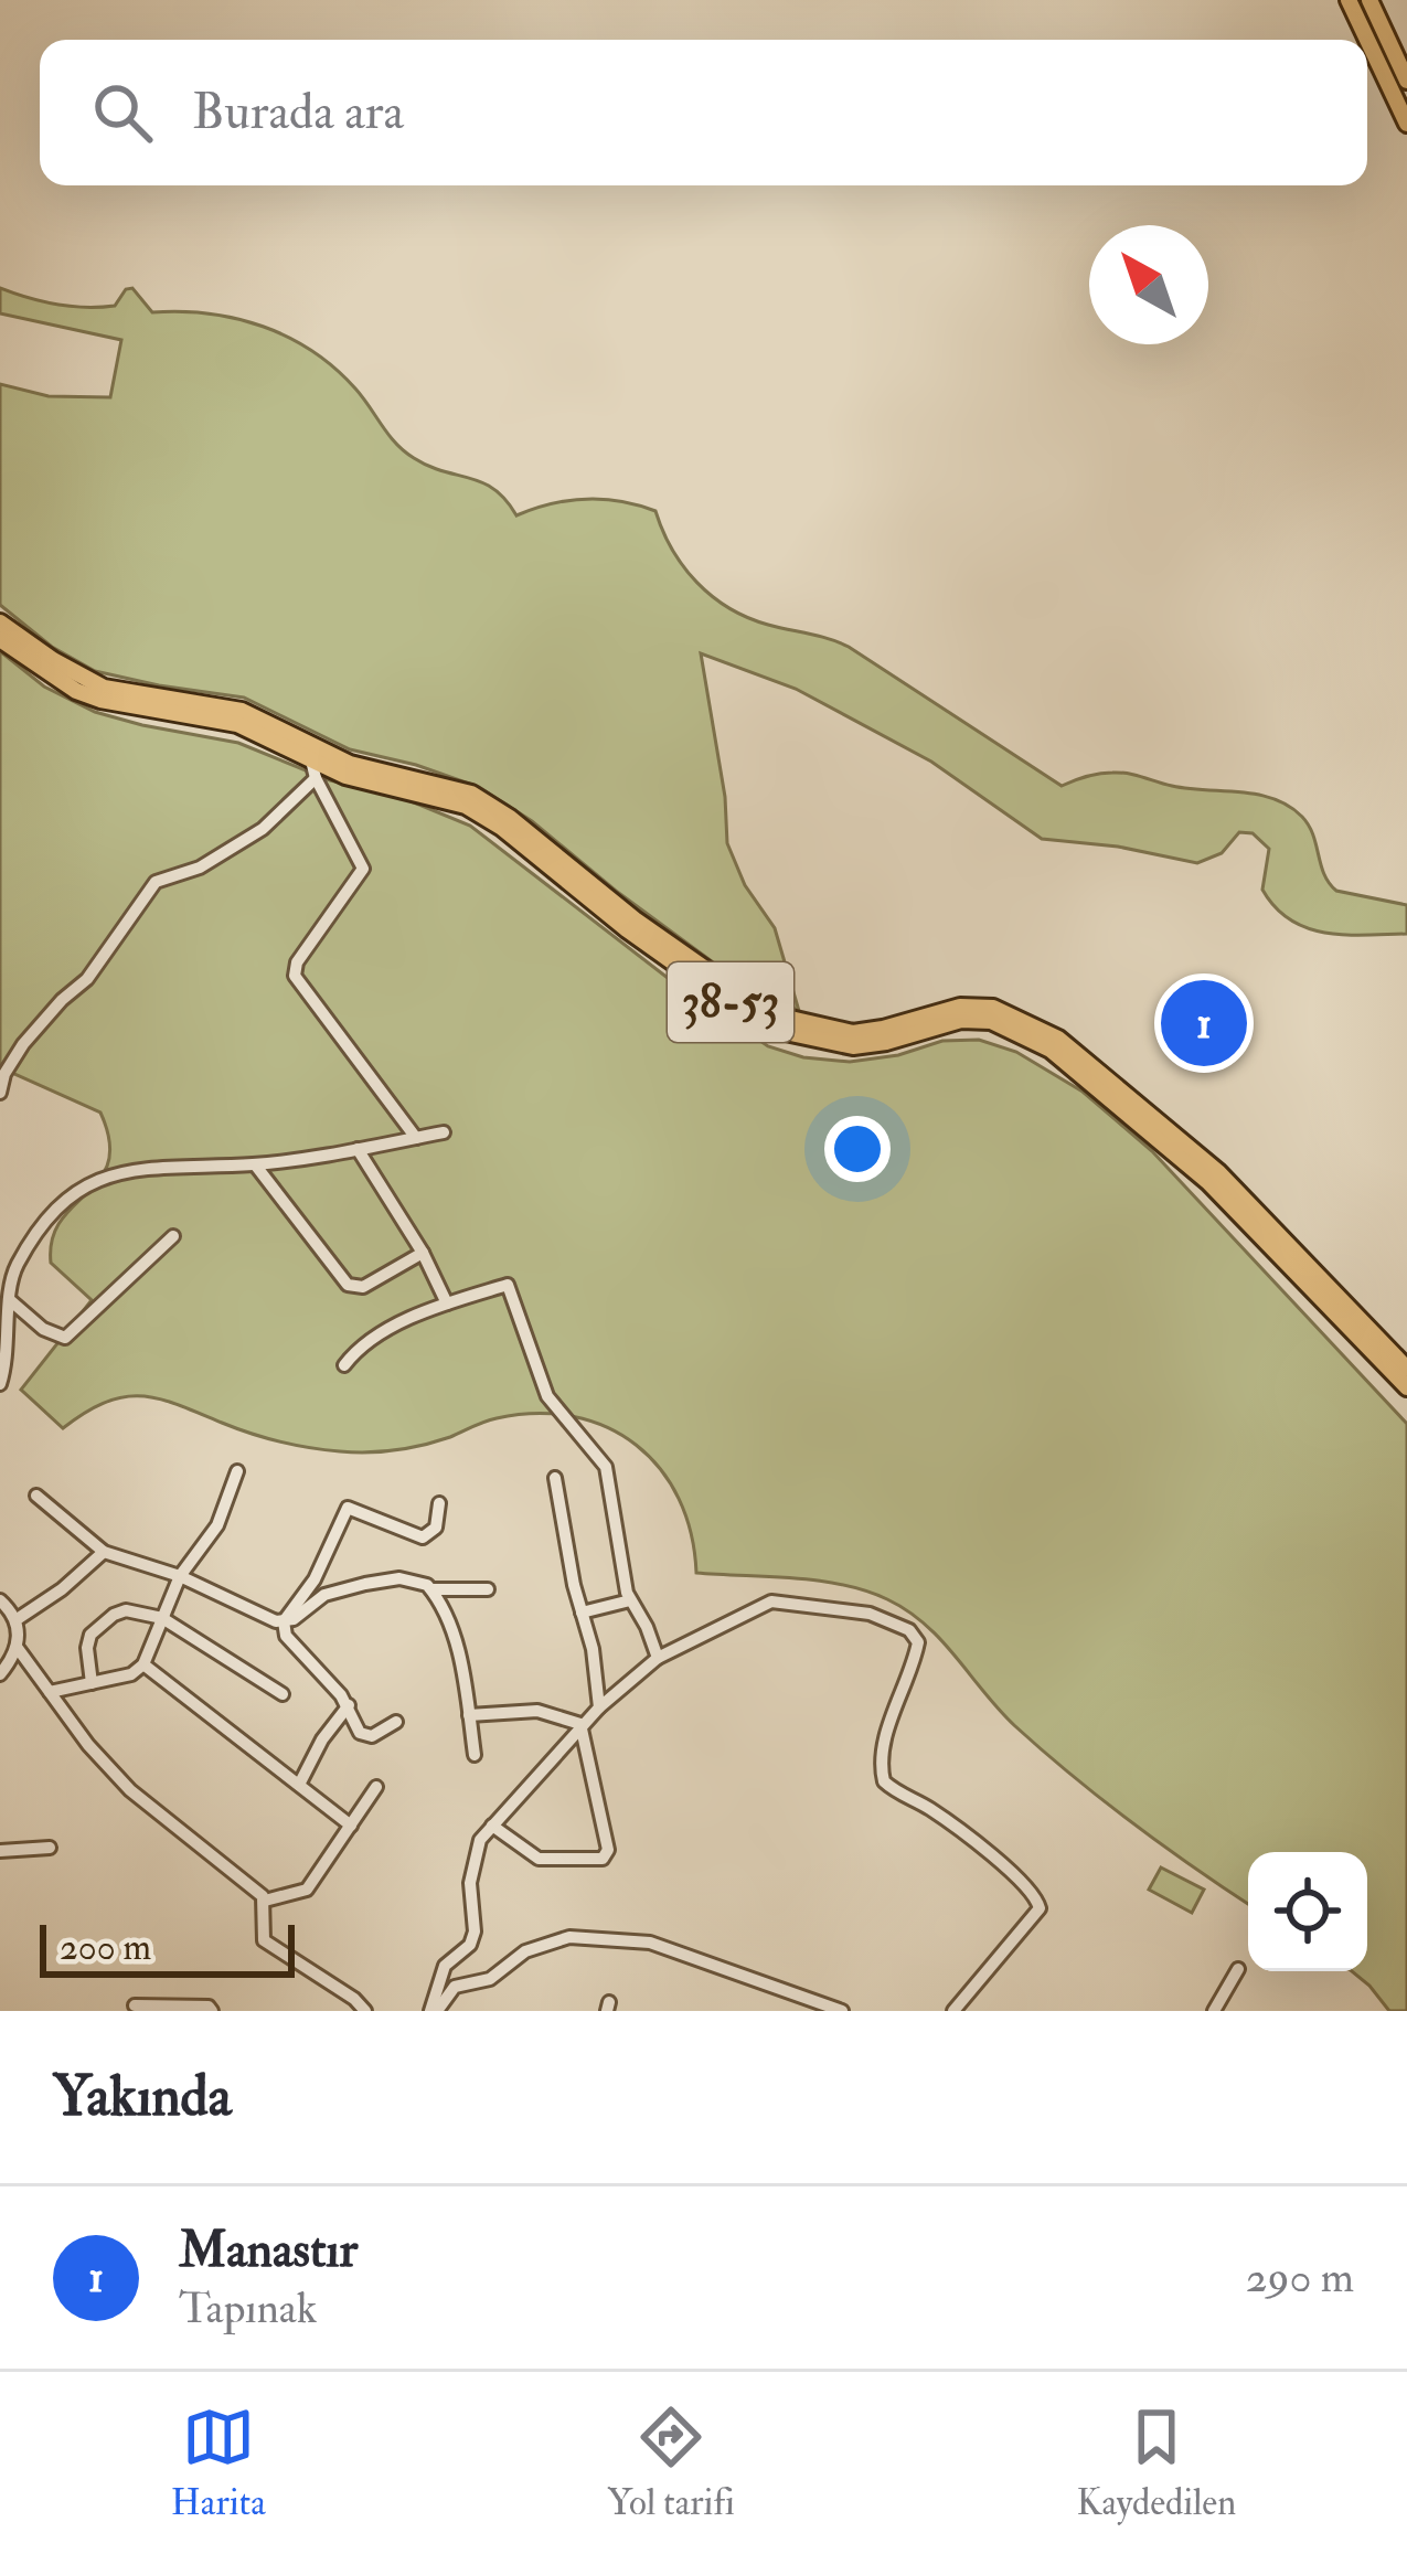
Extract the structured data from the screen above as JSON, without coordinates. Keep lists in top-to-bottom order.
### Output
{
  "streets": {
    "main road": ["38-53"]
  },
  "scale_bar": "200 m",
  "north": "top left",
  "page": {
    "search": "Burada ara",
    "pins": "1",
    "scale": "200 m",
    "heading": "Yakında",
    "list": [
      {
        "mark": "1",
        "name": "Manastır",
        "note": "Tapınak",
        "value": "290 m"
      }
    ],
    "nav": ["Harita", "Yol tarifi", "Kaydedilen"]
  }
}
